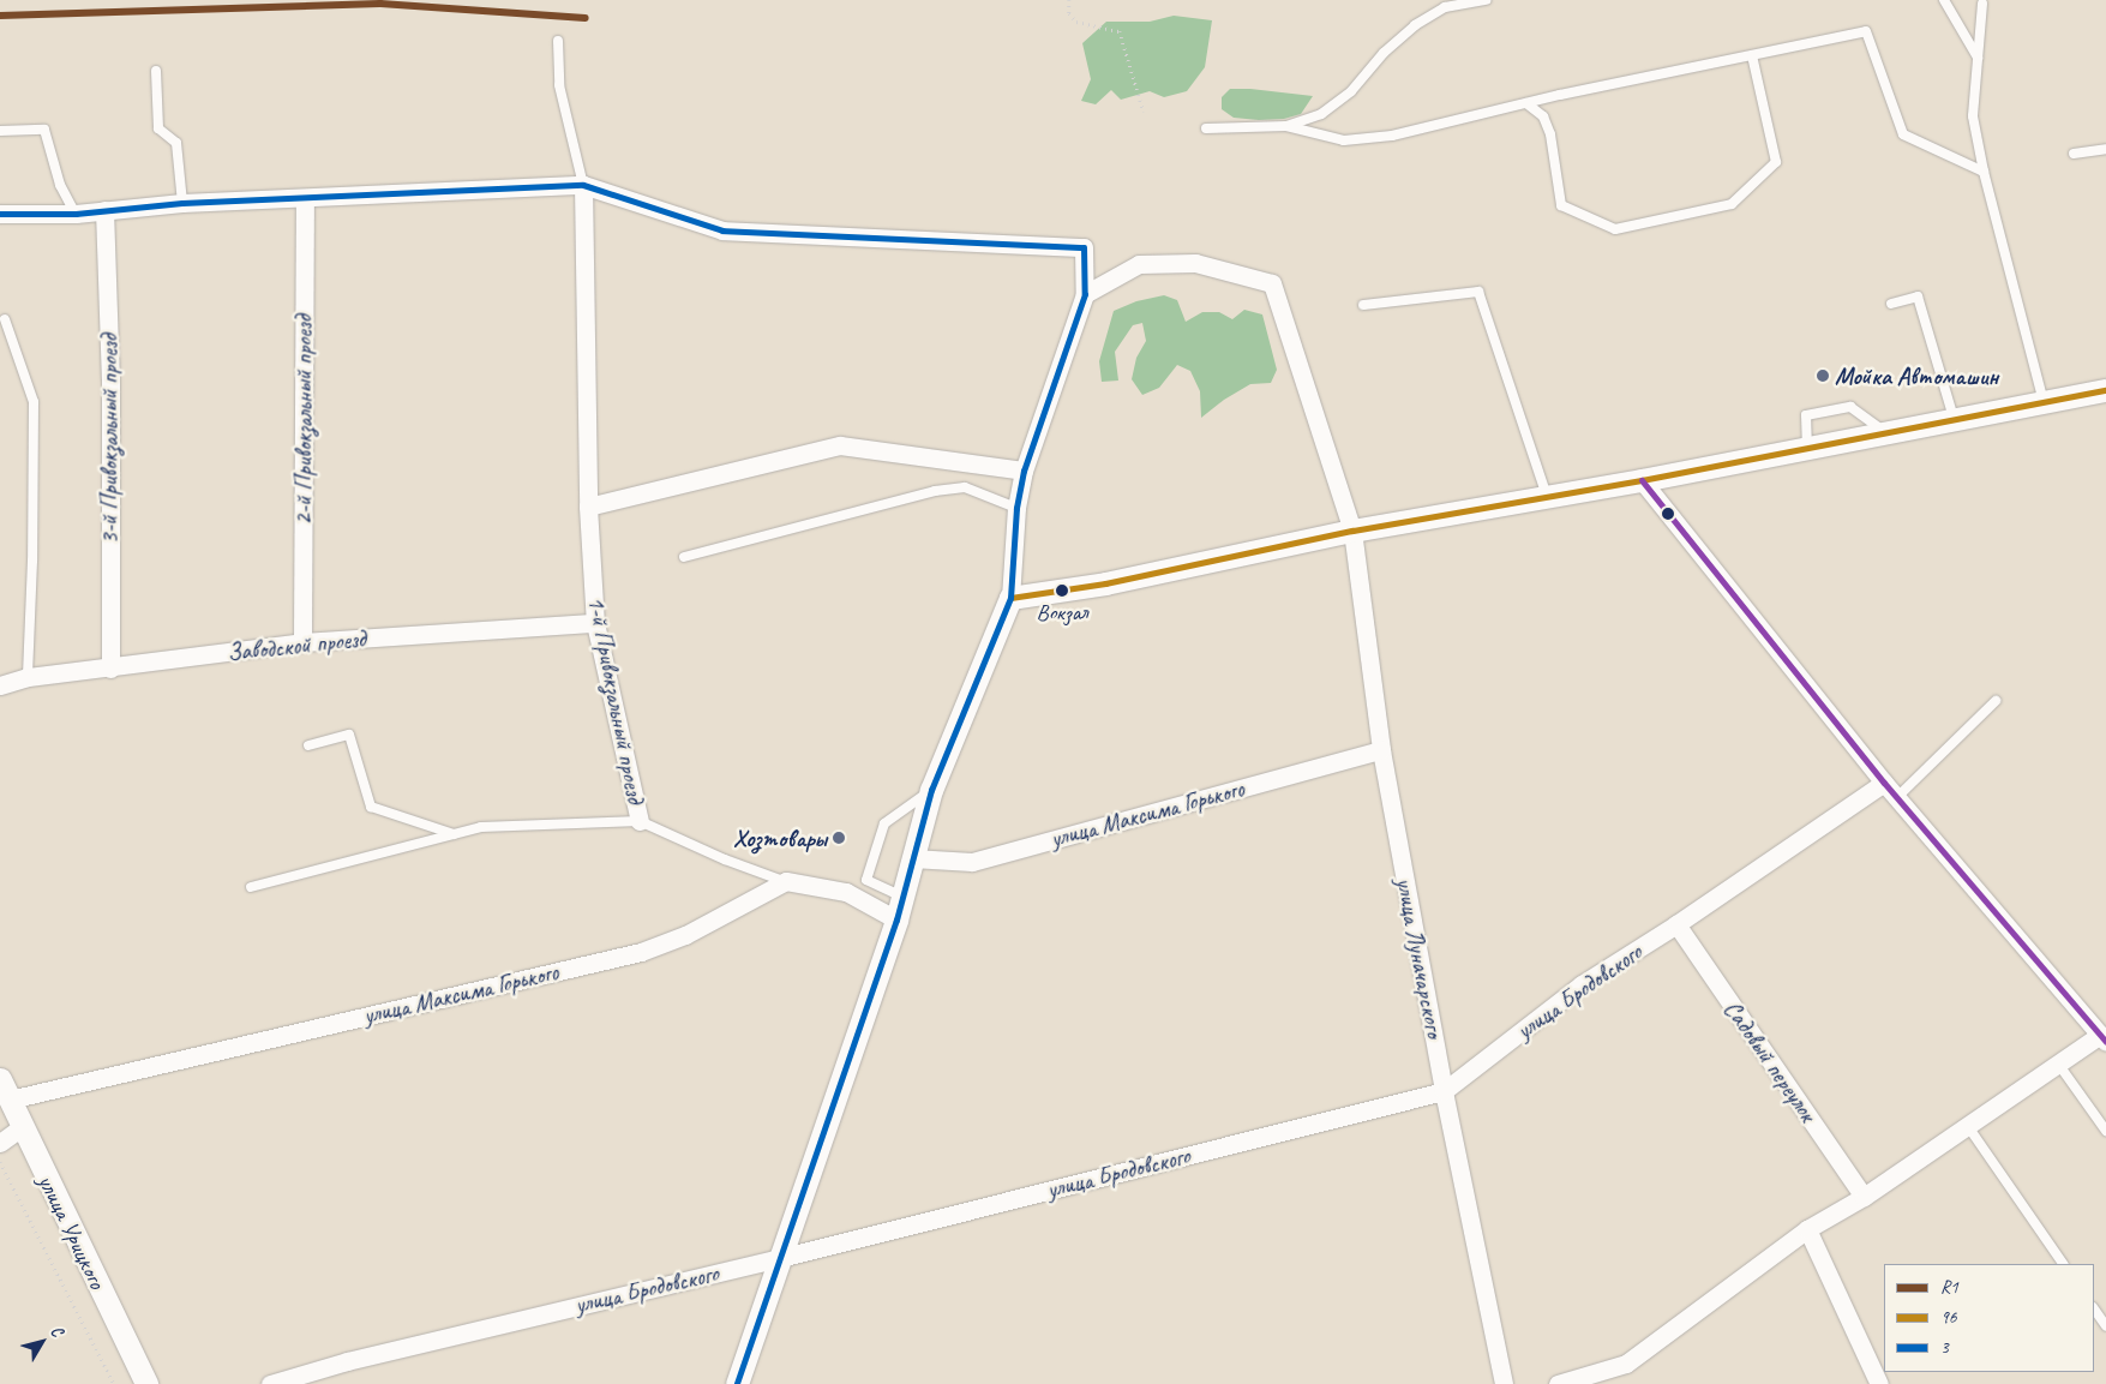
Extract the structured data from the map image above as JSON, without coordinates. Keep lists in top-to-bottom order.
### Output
{
  "streets": {
    "street": [
      "2-й Привокзальный проезд",
      "3-й Привокзальный проезд",
      "Заводской проезд",
      "1-й Привокзальный проезд",
      "улица Максима Горького",
      "улица Луначарского",
      "улица Бродовского",
      "Садовый переулок",
      "улица Урицкого"
    ]
  },
  "crossings": [
    ["2-й Привокзальный проезд", "Заводской проезд"],
    ["3-й Привокзальный проезд", "Заводской проезд"],
    ["Заводской проезд", "1-й Привокзальный проезд"],
    ["улица Максима Горького", "улица Луначарского"],
    ["улица Максима Горького", "улица Урицкого"],
    ["улица Луначарского", "улица Бродовского"],
    ["улица Бродовского", "Садовый переулок"]
  ],
  "places": ["Мойка Автомашин", "Вокзал", "Хозтовары"],
  "lines": ["transit line R1", "transit line 3", "transit line 96"],
  "legend": ["R1", "96", "3"],
  "north": "top right"
}
